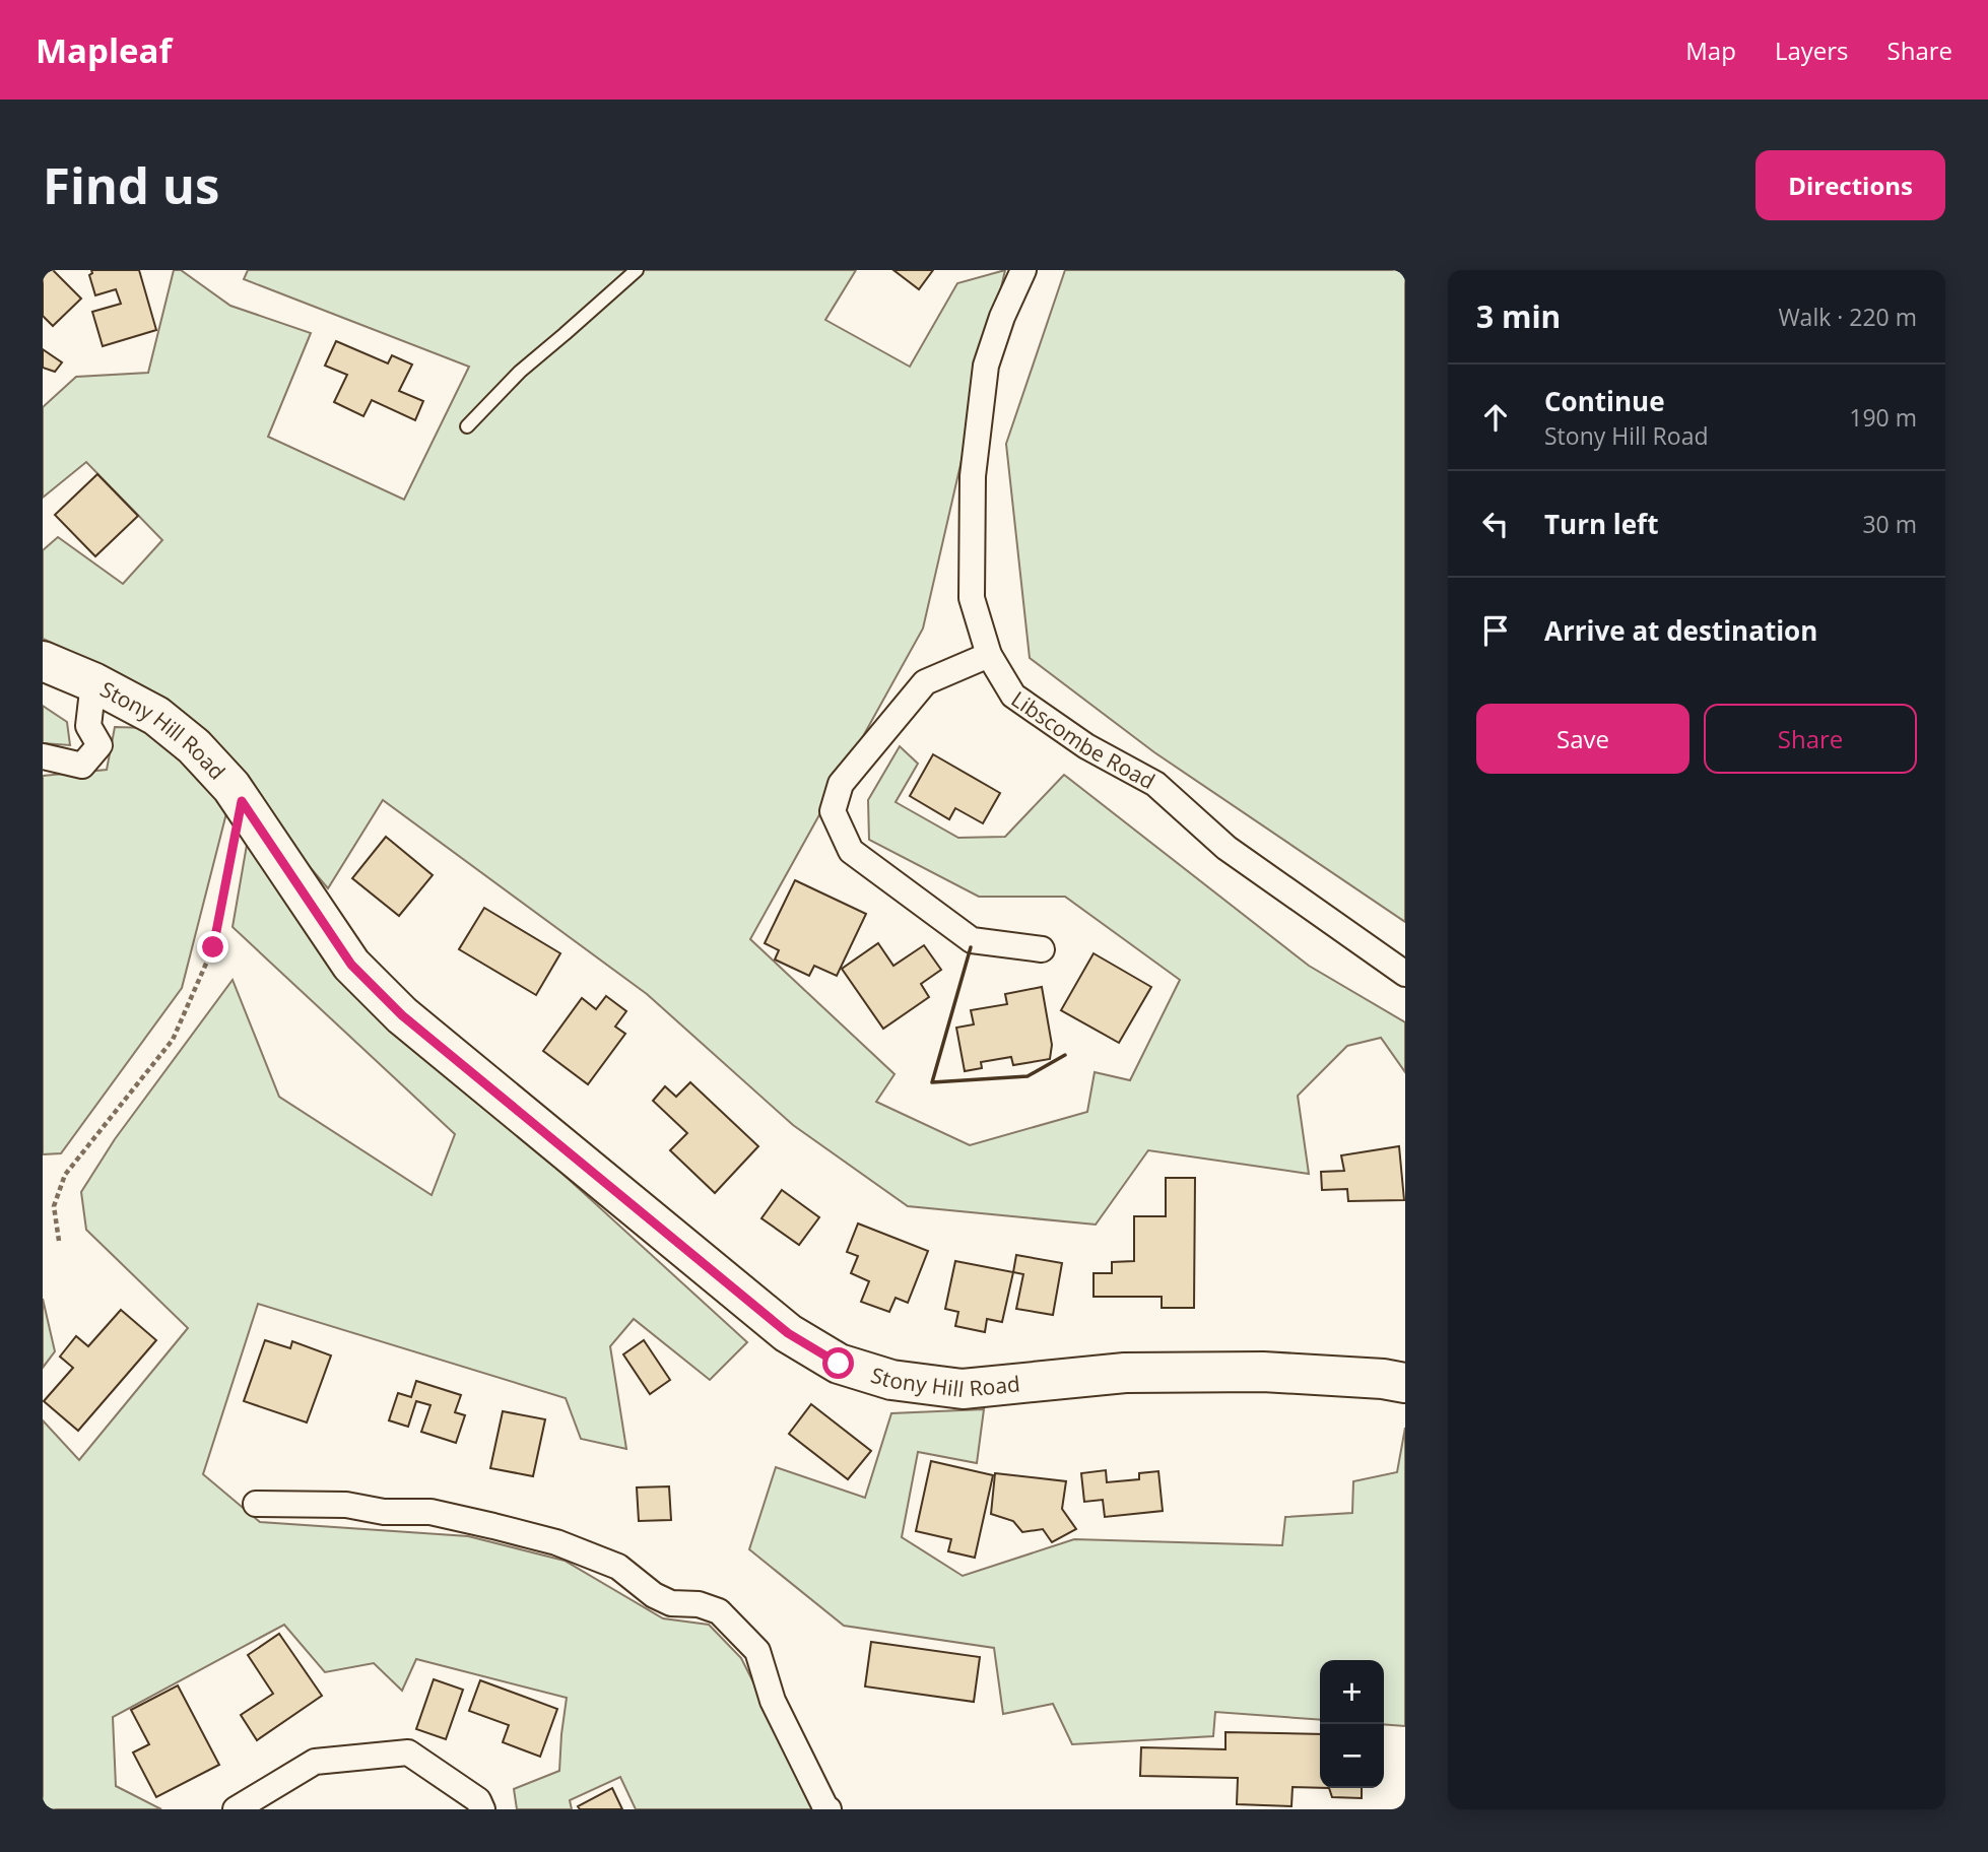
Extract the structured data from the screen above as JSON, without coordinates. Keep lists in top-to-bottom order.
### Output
{
  "streets": {
    "main road": ["Stony Hill Road"],
    "street": ["Libscombe Road"]
  },
  "page": {
    "header": "Mapleaf",
    "nav": ["Map", "Layers", "Share"],
    "buttons": [
      "Directions",
      ["Save", "Share"]
    ],
    "title": "Find us",
    "heading": ["3 min", "Walk · 220 m"],
    "list": [
      ["Continue", "Stony Hill Road", "190 m"],
      ["Turn left", "30 m"],
      "Arrive at destination"
    ],
    "map_buttons": ["+", "−"]
  }
}
